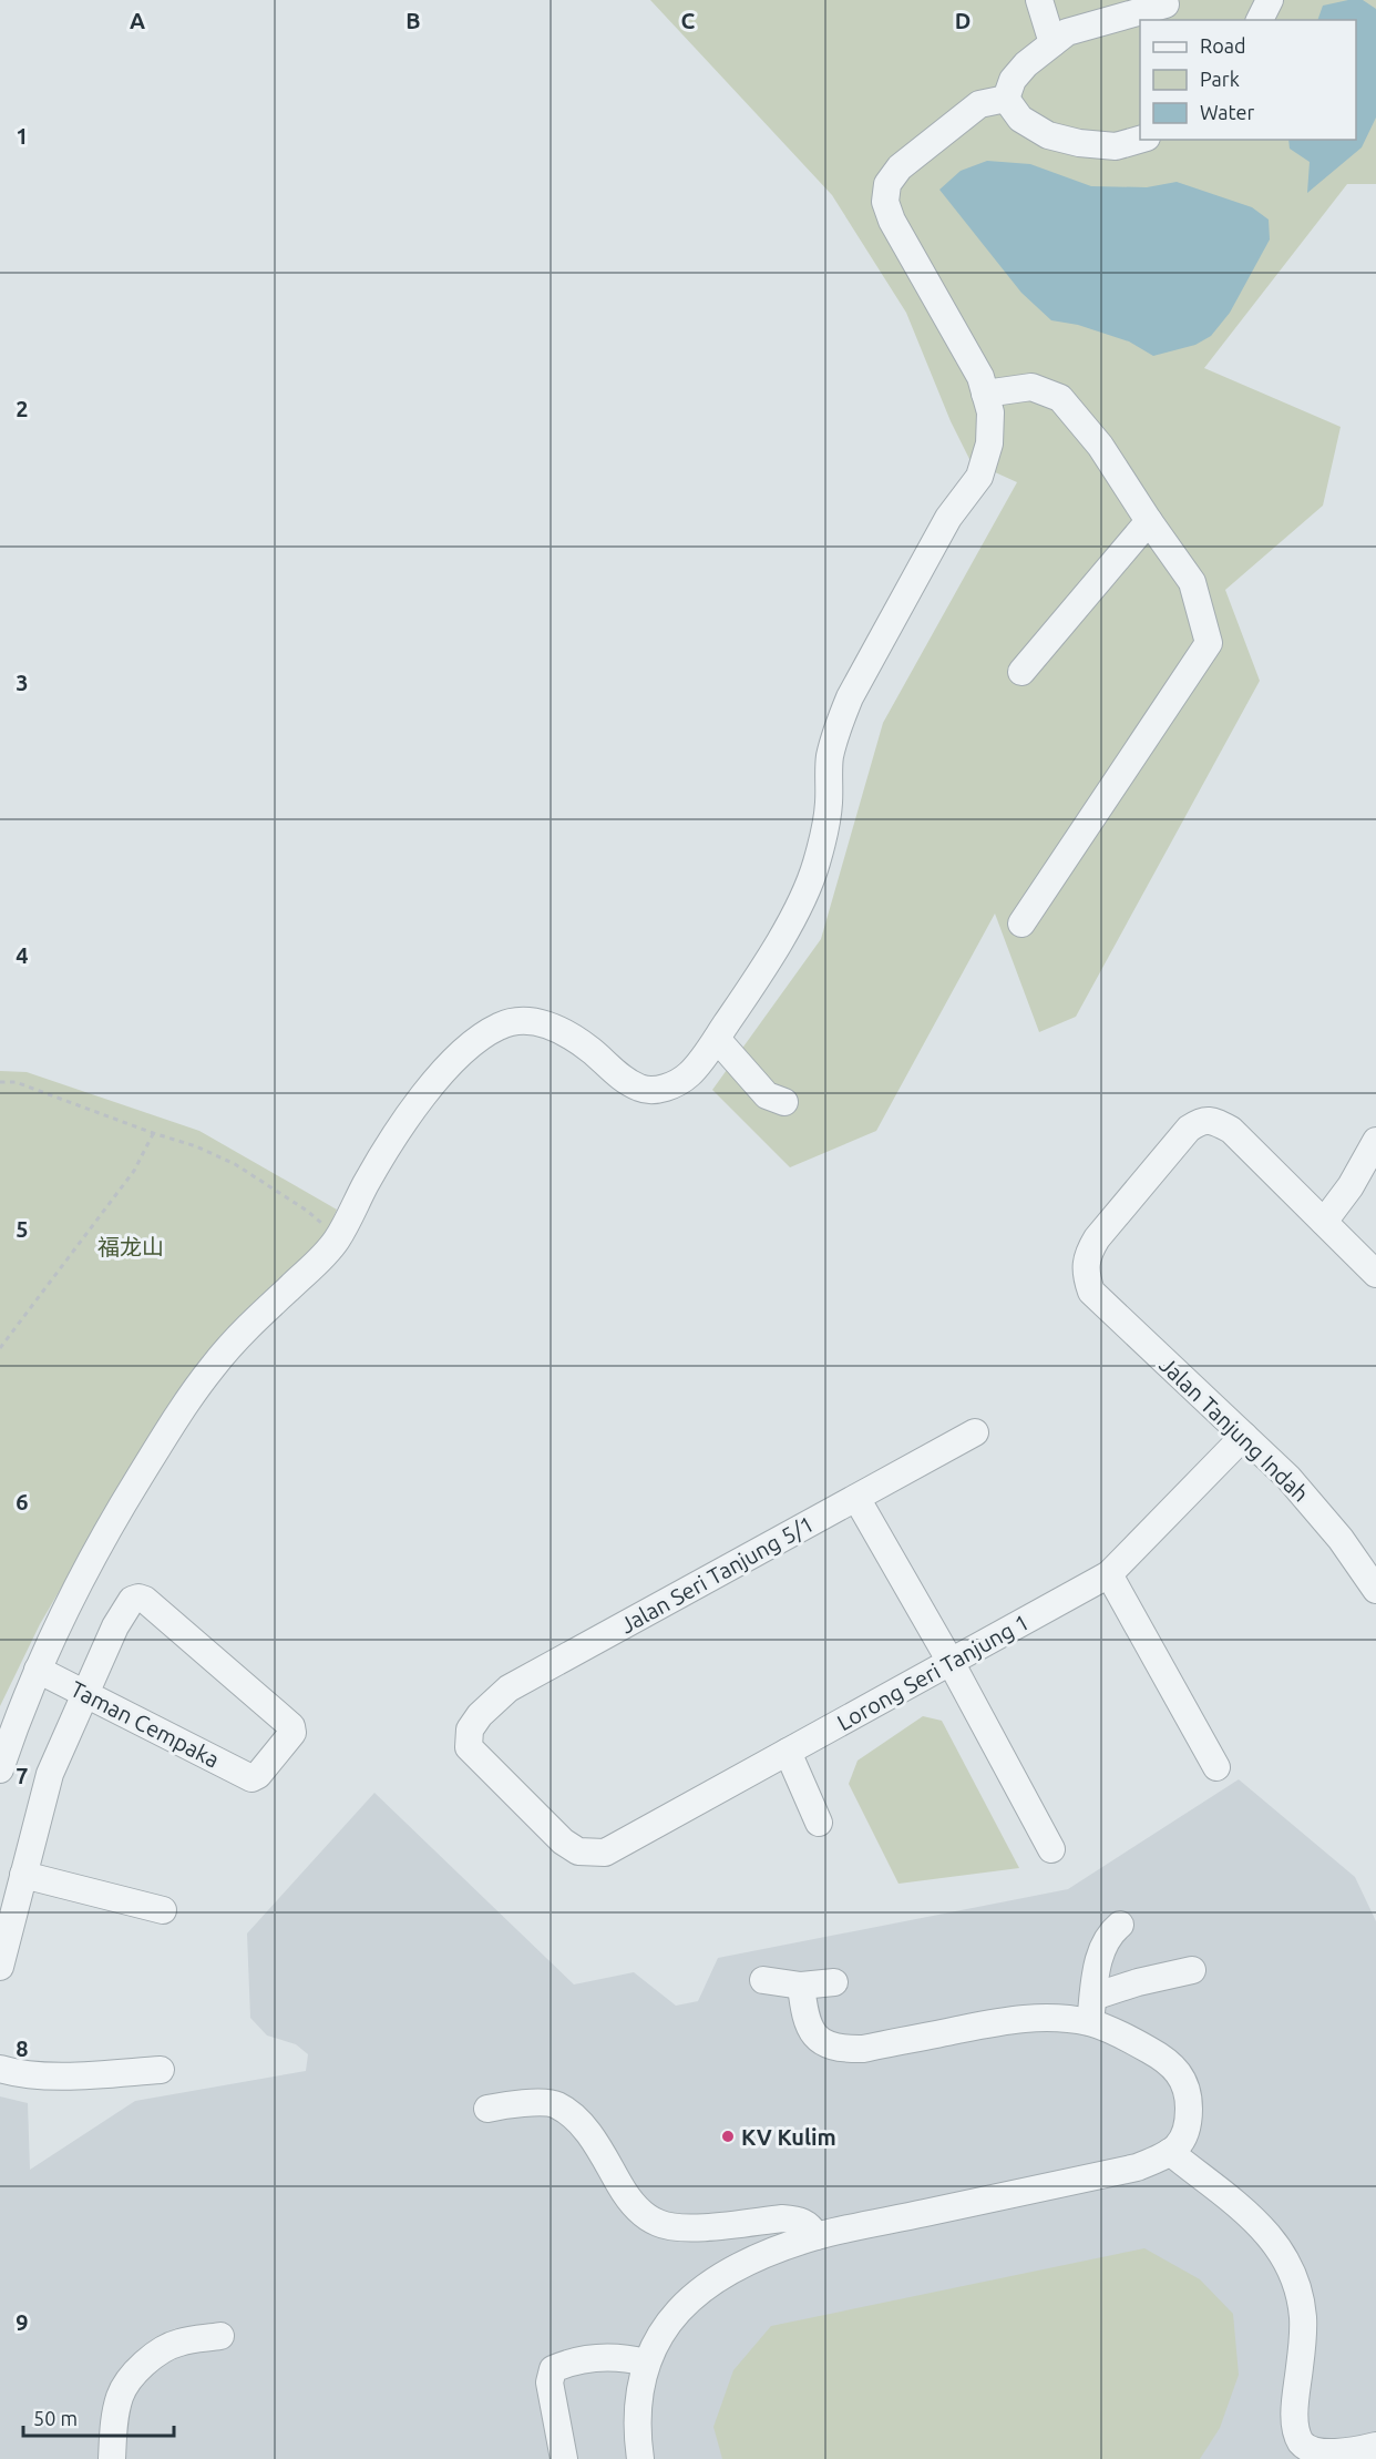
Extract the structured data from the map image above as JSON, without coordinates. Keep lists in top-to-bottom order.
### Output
{
  "streets": {
    "street": [
      "Jalan Tanjung Indah",
      "Jalan Seri Tanjung 5/1",
      "Lorong Seri Tanjung 1",
      "Taman Cempaka"
    ]
  },
  "crossings": [
    ["Jalan Tanjung Indah", "Lorong Seri Tanjung 1"],
    ["Jalan Seri Tanjung 5/1", "Lorong Seri Tanjung 1"]
  ],
  "parks": ["福龙山"],
  "places": ["KV Kulim"],
  "legend": ["Road", "Park", "Water"],
  "scale_bar": "50 m",
  "grid": {
    "columns": [
      "A",
      "B",
      "C",
      "D"
    ],
    "rows": [
      "1",
      "2",
      "3",
      "4",
      "5",
      "6",
      "7",
      "8",
      "9"
    ]
  }
}
